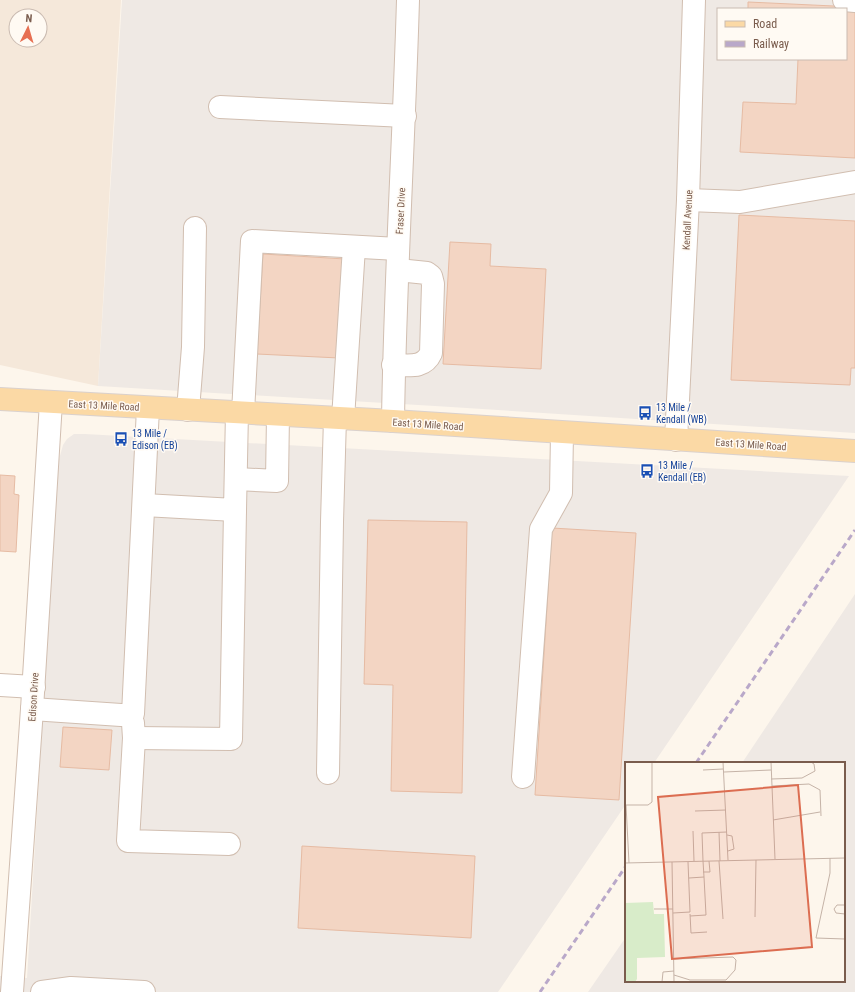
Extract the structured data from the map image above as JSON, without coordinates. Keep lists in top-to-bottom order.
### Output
{
  "streets": {
    "main road": ["East 13 Mile Road"],
    "street": ["Fraser Drive", "Kendall Avenue", "Edison Drive"]
  },
  "crossings": [
    ["Fraser Drive", "East 13 Mile Road"],
    ["Kendall Avenue", "East 13 Mile Road"],
    ["East 13 Mile Road", "Edison Drive"]
  ],
  "places": {
    "bus stop": ["13 Mile / Kendall (WB)", "13 Mile / Edison (EB)", "13 Mile / Kendall (EB)"]
  },
  "legend": ["Road", "Railway"],
  "north": "top"
}
